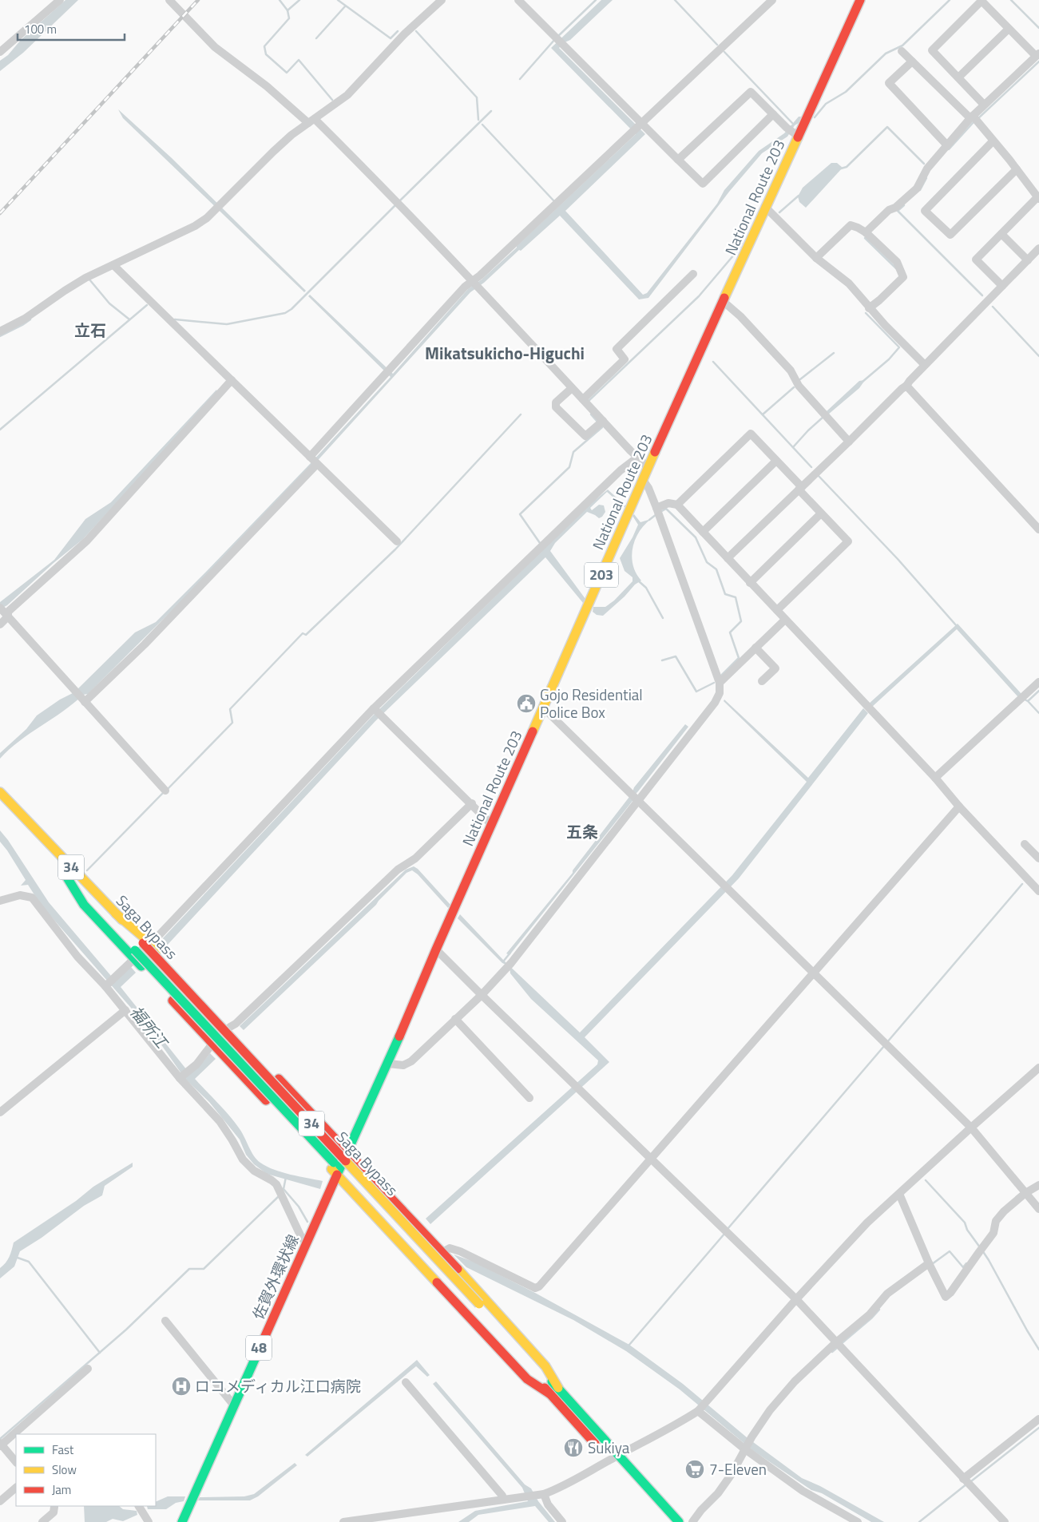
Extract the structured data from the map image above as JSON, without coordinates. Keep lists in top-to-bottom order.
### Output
{
  "streets": {
    "main road": [
      "National Route 203",
      "203",
      "34",
      "Saga Bypass",
      "佐賀外環状線",
      "48"
    ]
  },
  "crossings": [
    ["National Route 203", "203"],
    ["National Route 203", "34"],
    ["203", "34"],
    ["203", "佐賀外環状線"],
    ["34", "Saga Bypass"],
    ["34", "佐賀外環状線"]
  ],
  "districts": ["立石", "Mikatsukicho-Higuchi", "五条"],
  "water": ["福所江"],
  "places": {
    "public building": ["Gojo Residential Police Box"],
    "hospital": ["ロコメディカル江口病院"],
    "restaurant": ["Sukiya"],
    "supermarket": ["7-Eleven"]
  },
  "legend": ["Fast", "Slow", "Jam"],
  "scale_bar": "100 m"
}
